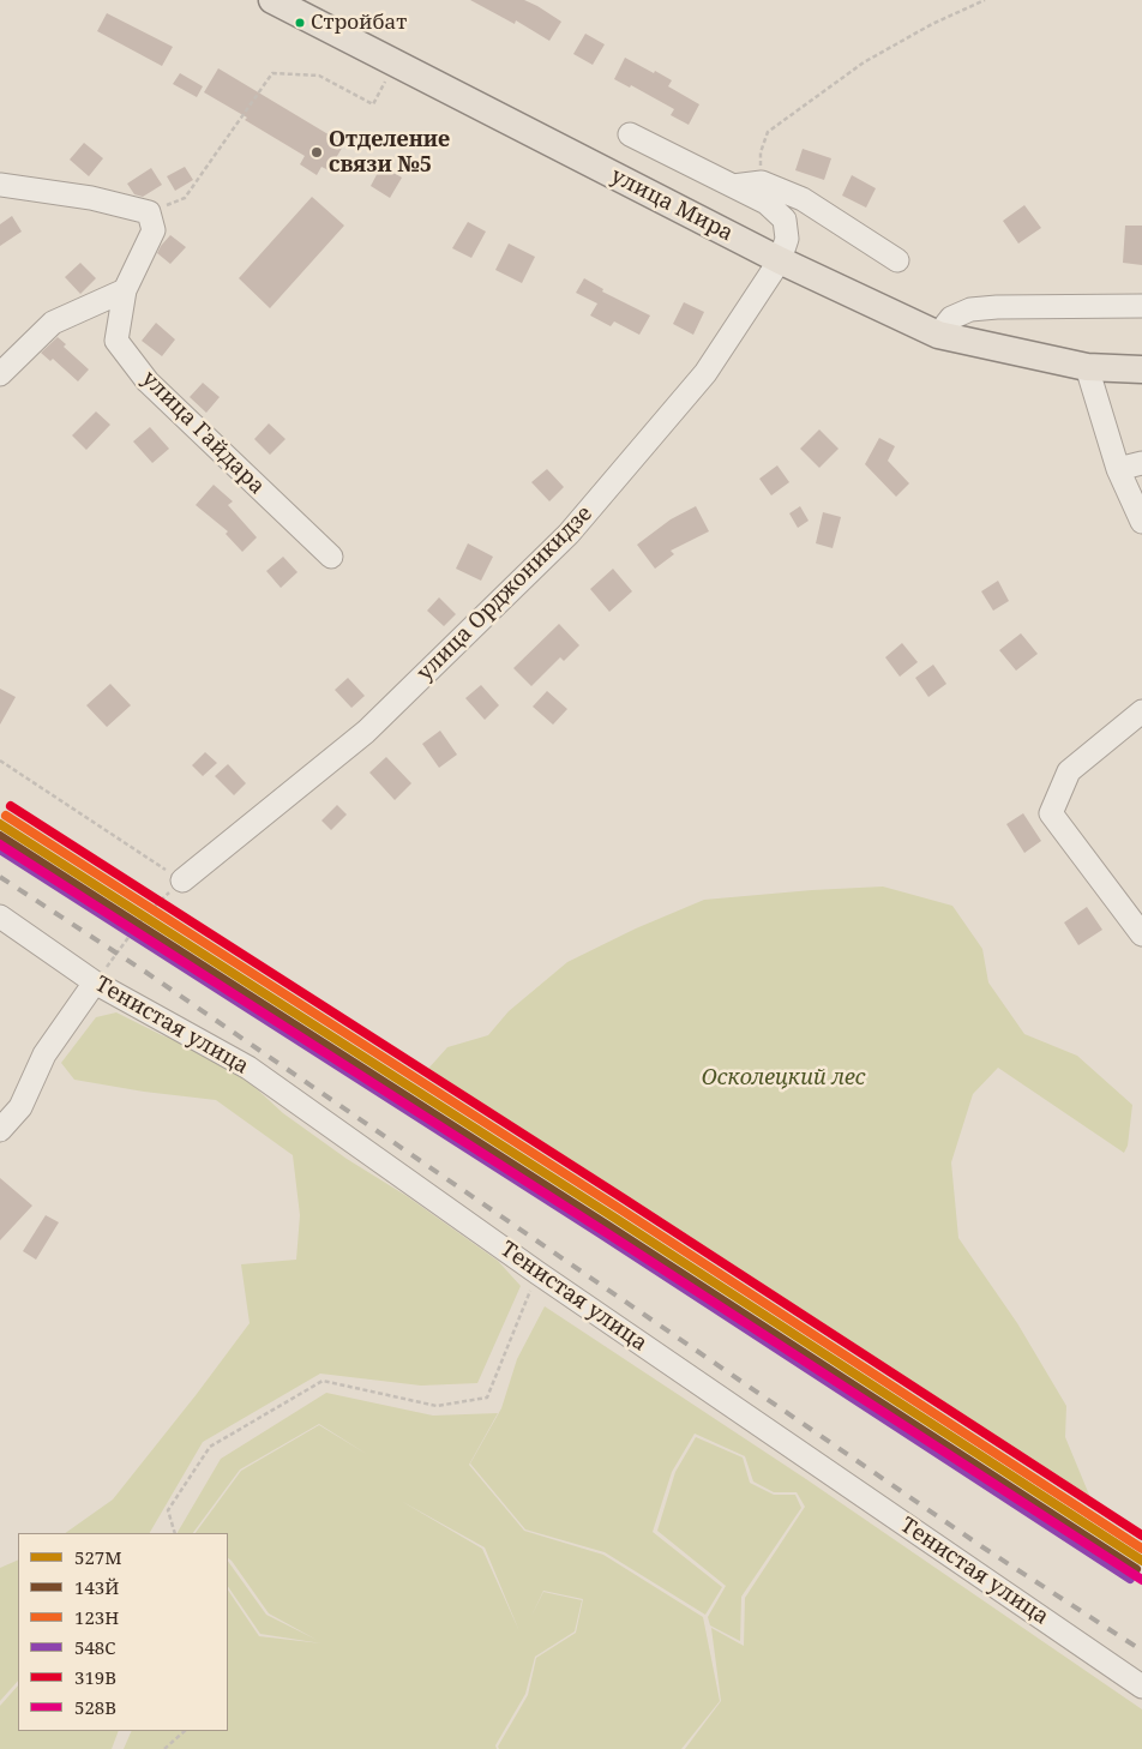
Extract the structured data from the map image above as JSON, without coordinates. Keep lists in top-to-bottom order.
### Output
{
  "streets": {
    "main road": ["улица Мира"],
    "street": ["улица Гайдара", "улица Орджоникидзе", "Тенистая улица"]
  },
  "crossings": [
    ["улица Мира", "улица Орджоникидзе"]
  ],
  "parks": ["Осколецкий лес"],
  "places": ["Стройбат", "Отделение связи №5"],
  "lines": [
    "transit line 319В",
    "transit line 123Н",
    "transit line 527М",
    "transit line 143Й",
    "transit line 528В",
    "transit line 548С"
  ],
  "legend": [
    "527М",
    "143Й",
    "123Н",
    "548С",
    "319В",
    "528В"
  ]
}
